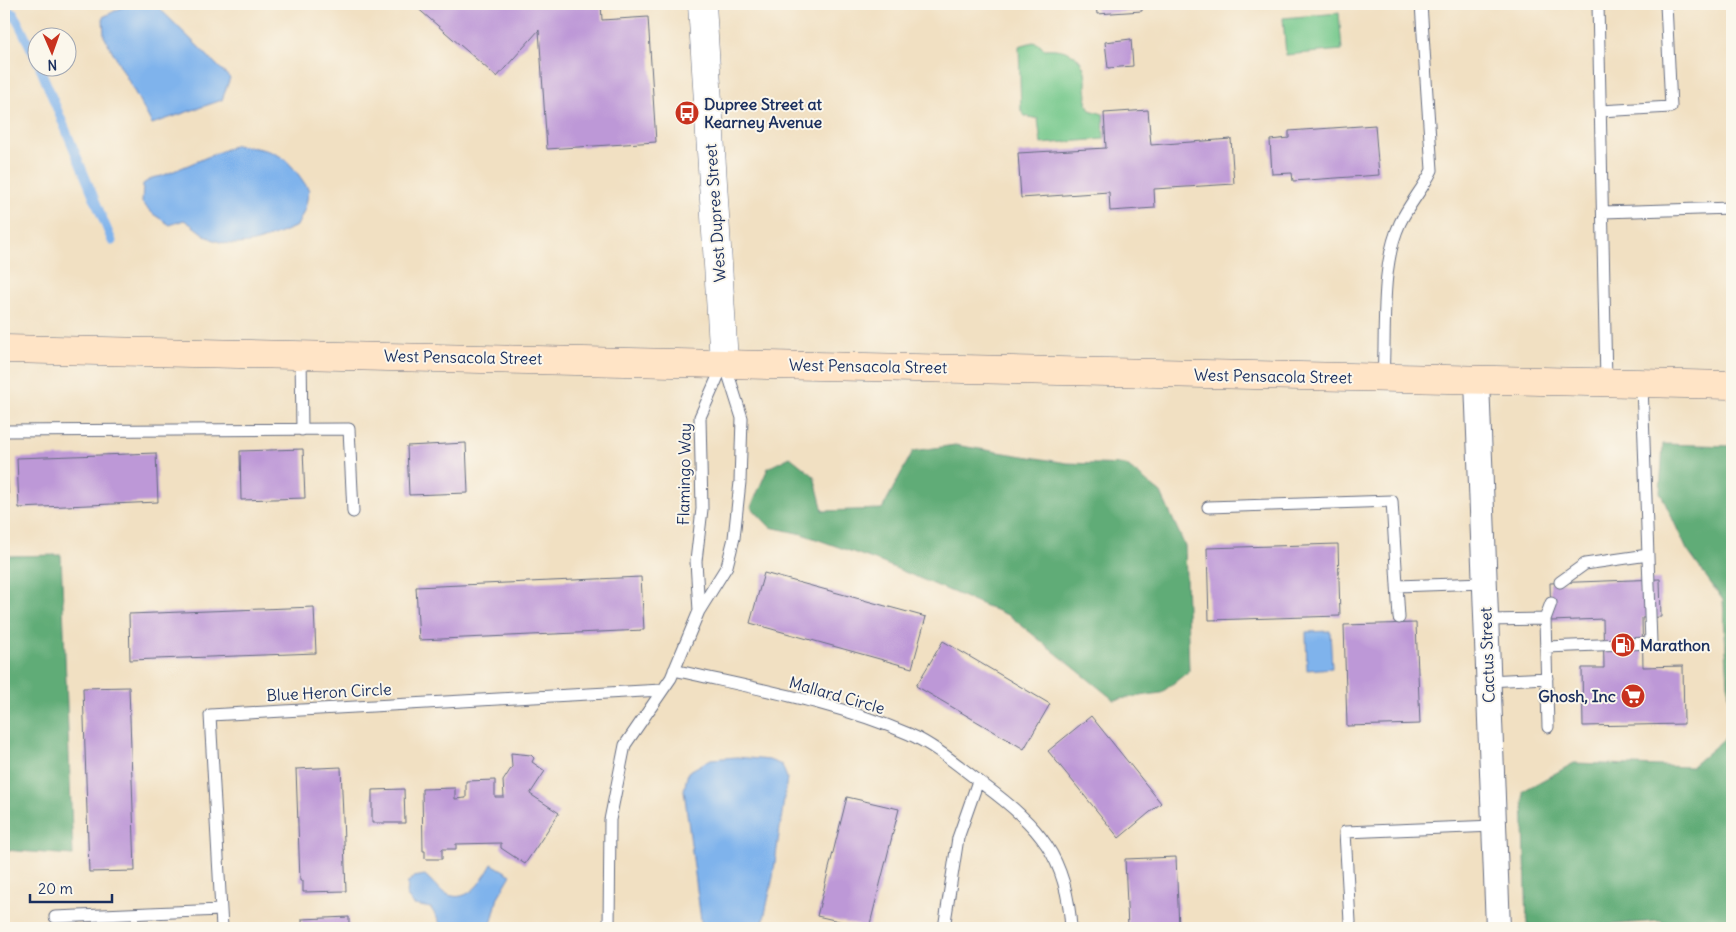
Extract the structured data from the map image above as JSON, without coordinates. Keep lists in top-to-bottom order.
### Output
{
  "streets": {
    "main road": ["West Pensacola Street"],
    "street": ["West Dupree Street", "Cactus Street"],
    "lane": ["Flamingo Way", "Blue Heron Circle", "Mallard Circle"]
  },
  "crossings": [
    ["West Dupree Street", "West Pensacola Street"],
    ["West Dupree Street", "Flamingo Way"],
    ["West Pensacola Street", "Flamingo Way"],
    ["West Pensacola Street", "Cactus Street"],
    ["Flamingo Way", "Blue Heron Circle"],
    ["Flamingo Way", "Mallard Circle"]
  ],
  "places": {
    "bus stop": ["Dupree Street at Kearney Avenue"],
    "fuel station": ["Marathon"],
    "supermarket": ["Ghosh, Inc"]
  },
  "scale_bar": "20 m",
  "north": "bottom"
}
